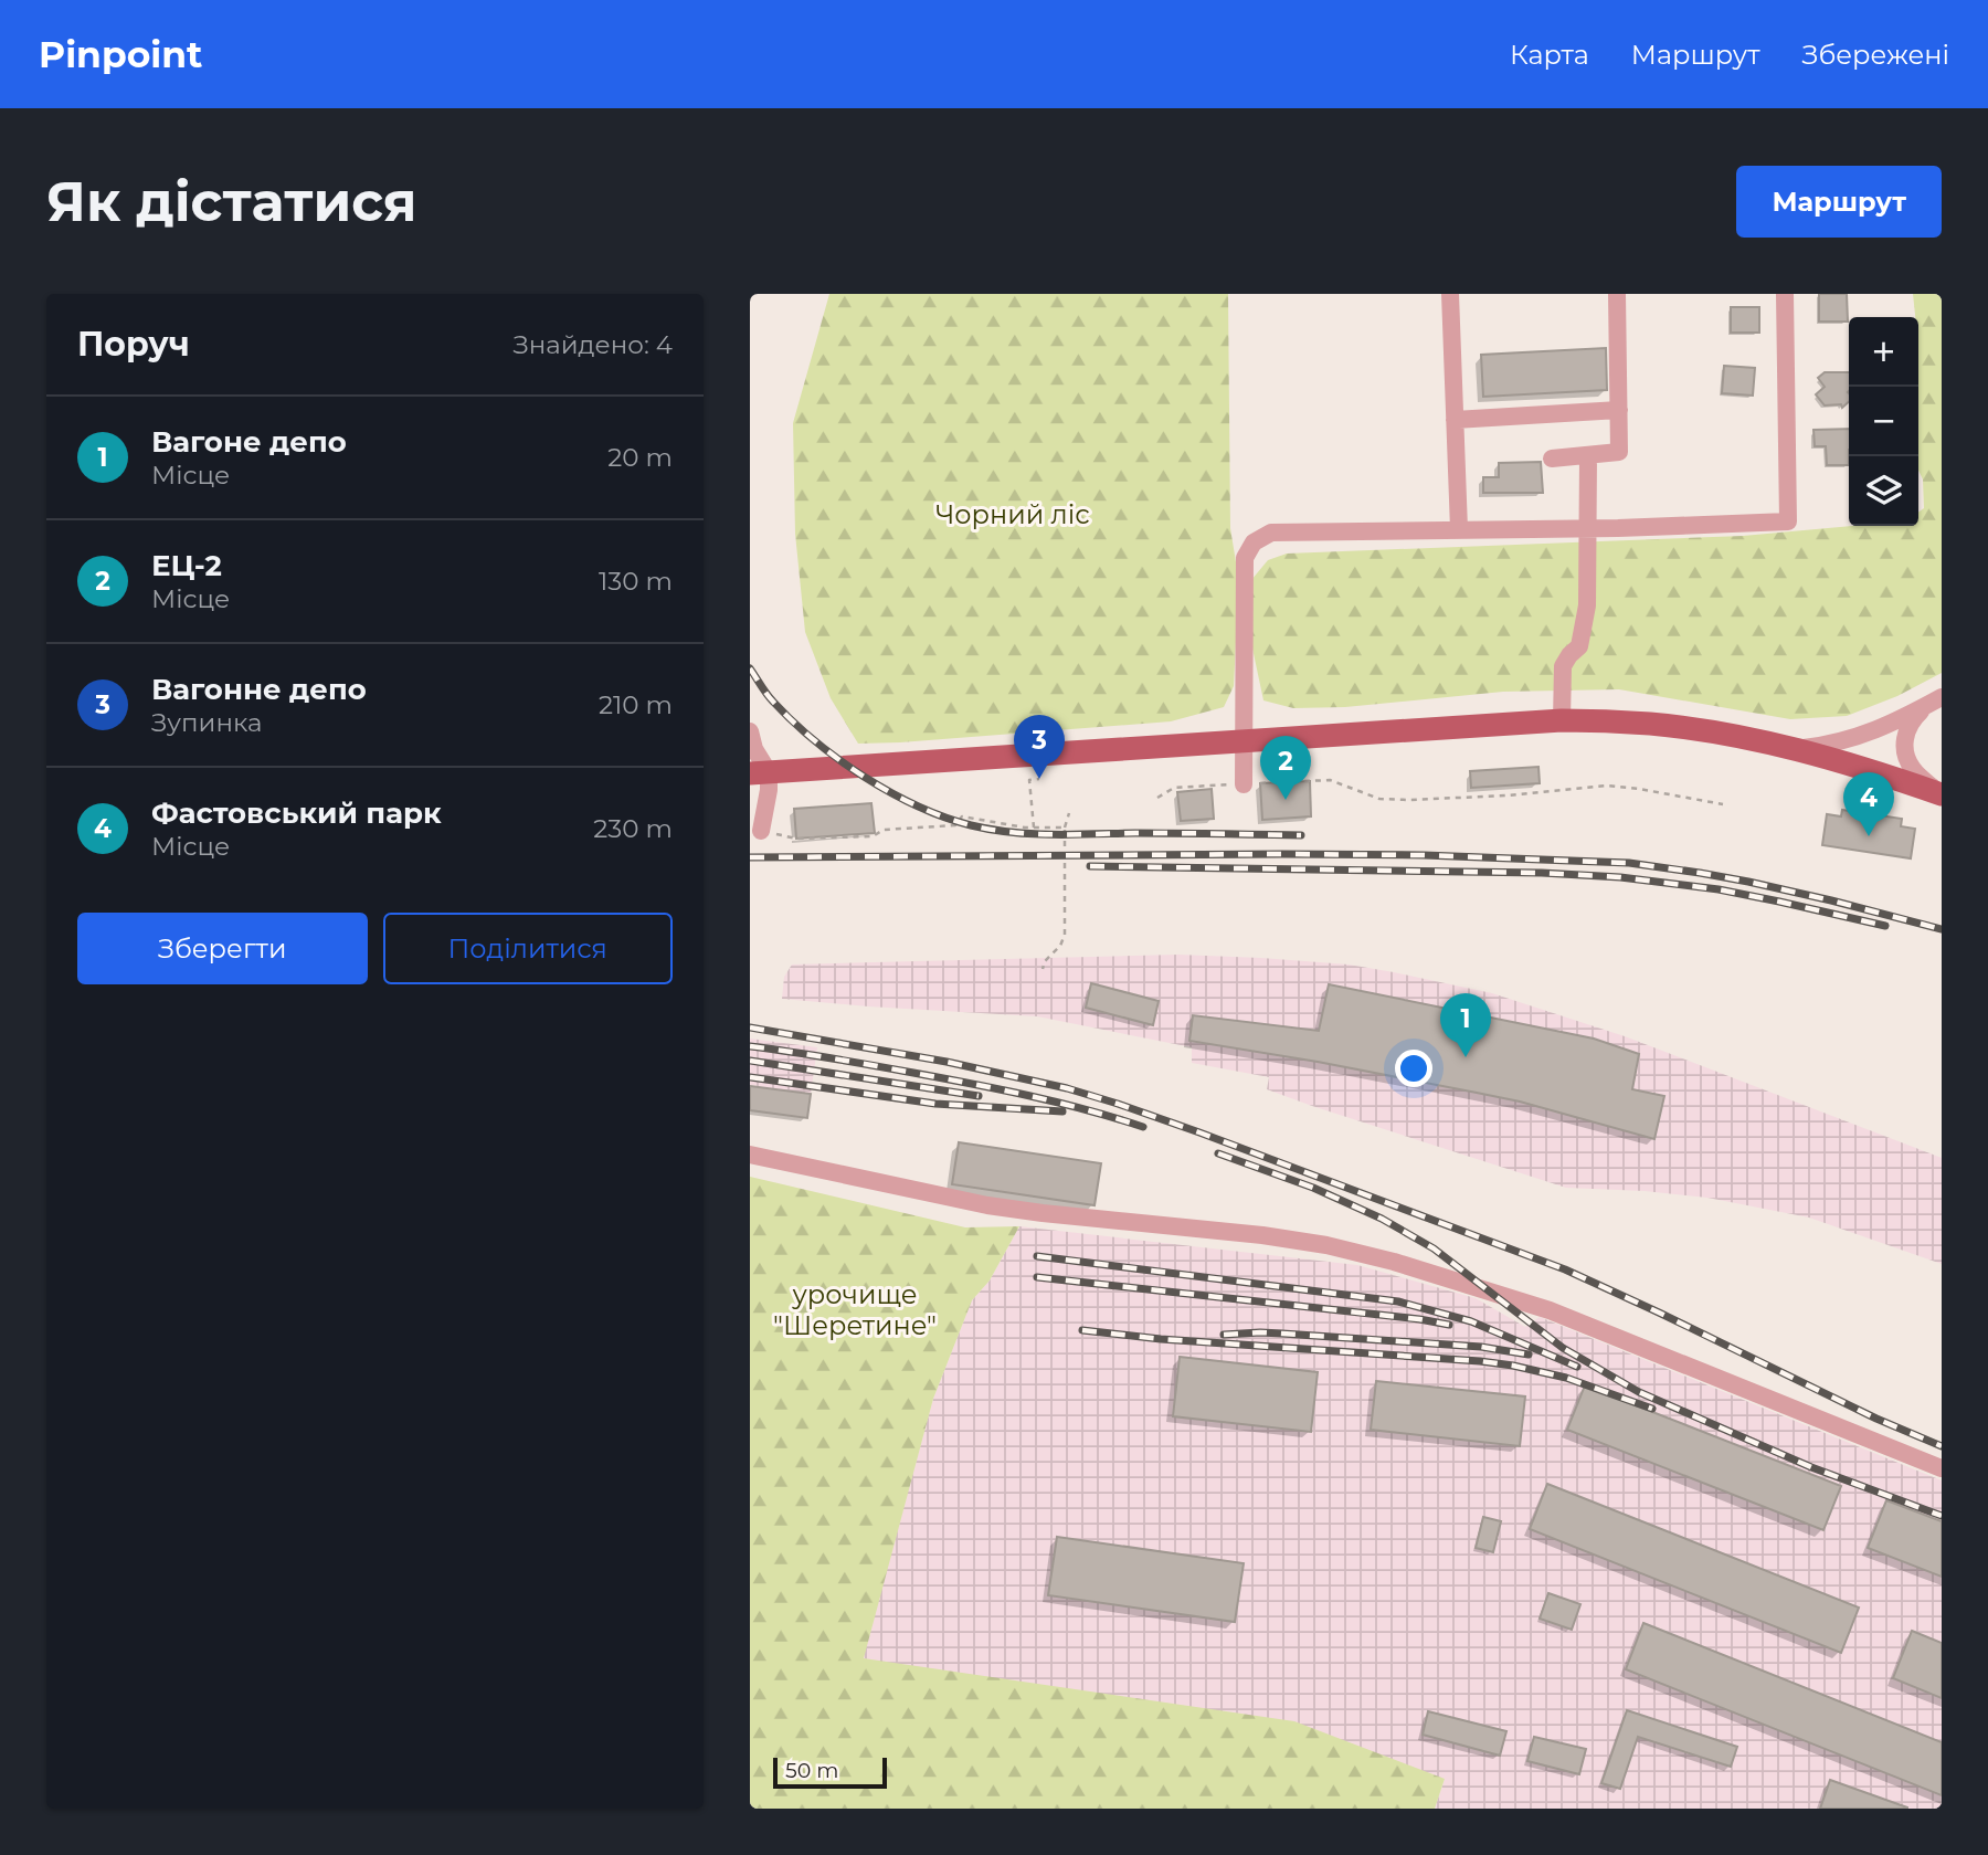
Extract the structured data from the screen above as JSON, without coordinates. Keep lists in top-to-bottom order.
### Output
{
  "parks": ["Чорний ліс", "урочище \"Шеретине\""],
  "scale_bar": "50 m",
  "page": {
    "header": "Pinpoint",
    "nav": ["Карта", "Маршрут", "Збережені"],
    "buttons": [
      "Маршрут",
      ["Зберегти", "Поділитися"]
    ],
    "title": "Як дістатися",
    "heading": ["Поруч", "Знайдено: 4"],
    "map_buttons": ["+", "−"],
    "list": [
      {
        "mark": "1",
        "name": "Вагоне депо",
        "note": "Місце",
        "value": "20 m"
      },
      {
        "mark": "2",
        "name": "ЕЦ-2",
        "note": "Місце",
        "value": "130 m"
      },
      {
        "mark": "3",
        "name": "Вагонне депо",
        "note": "Зупинка",
        "value": "210 m"
      },
      {
        "mark": "4",
        "name": "Фастовський парк",
        "note": "Місце",
        "value": "230 m"
      }
    ],
    "pins": [
      "3",
      "2",
      "4",
      "1"
    ],
    "scale": "50 m"
  }
}
